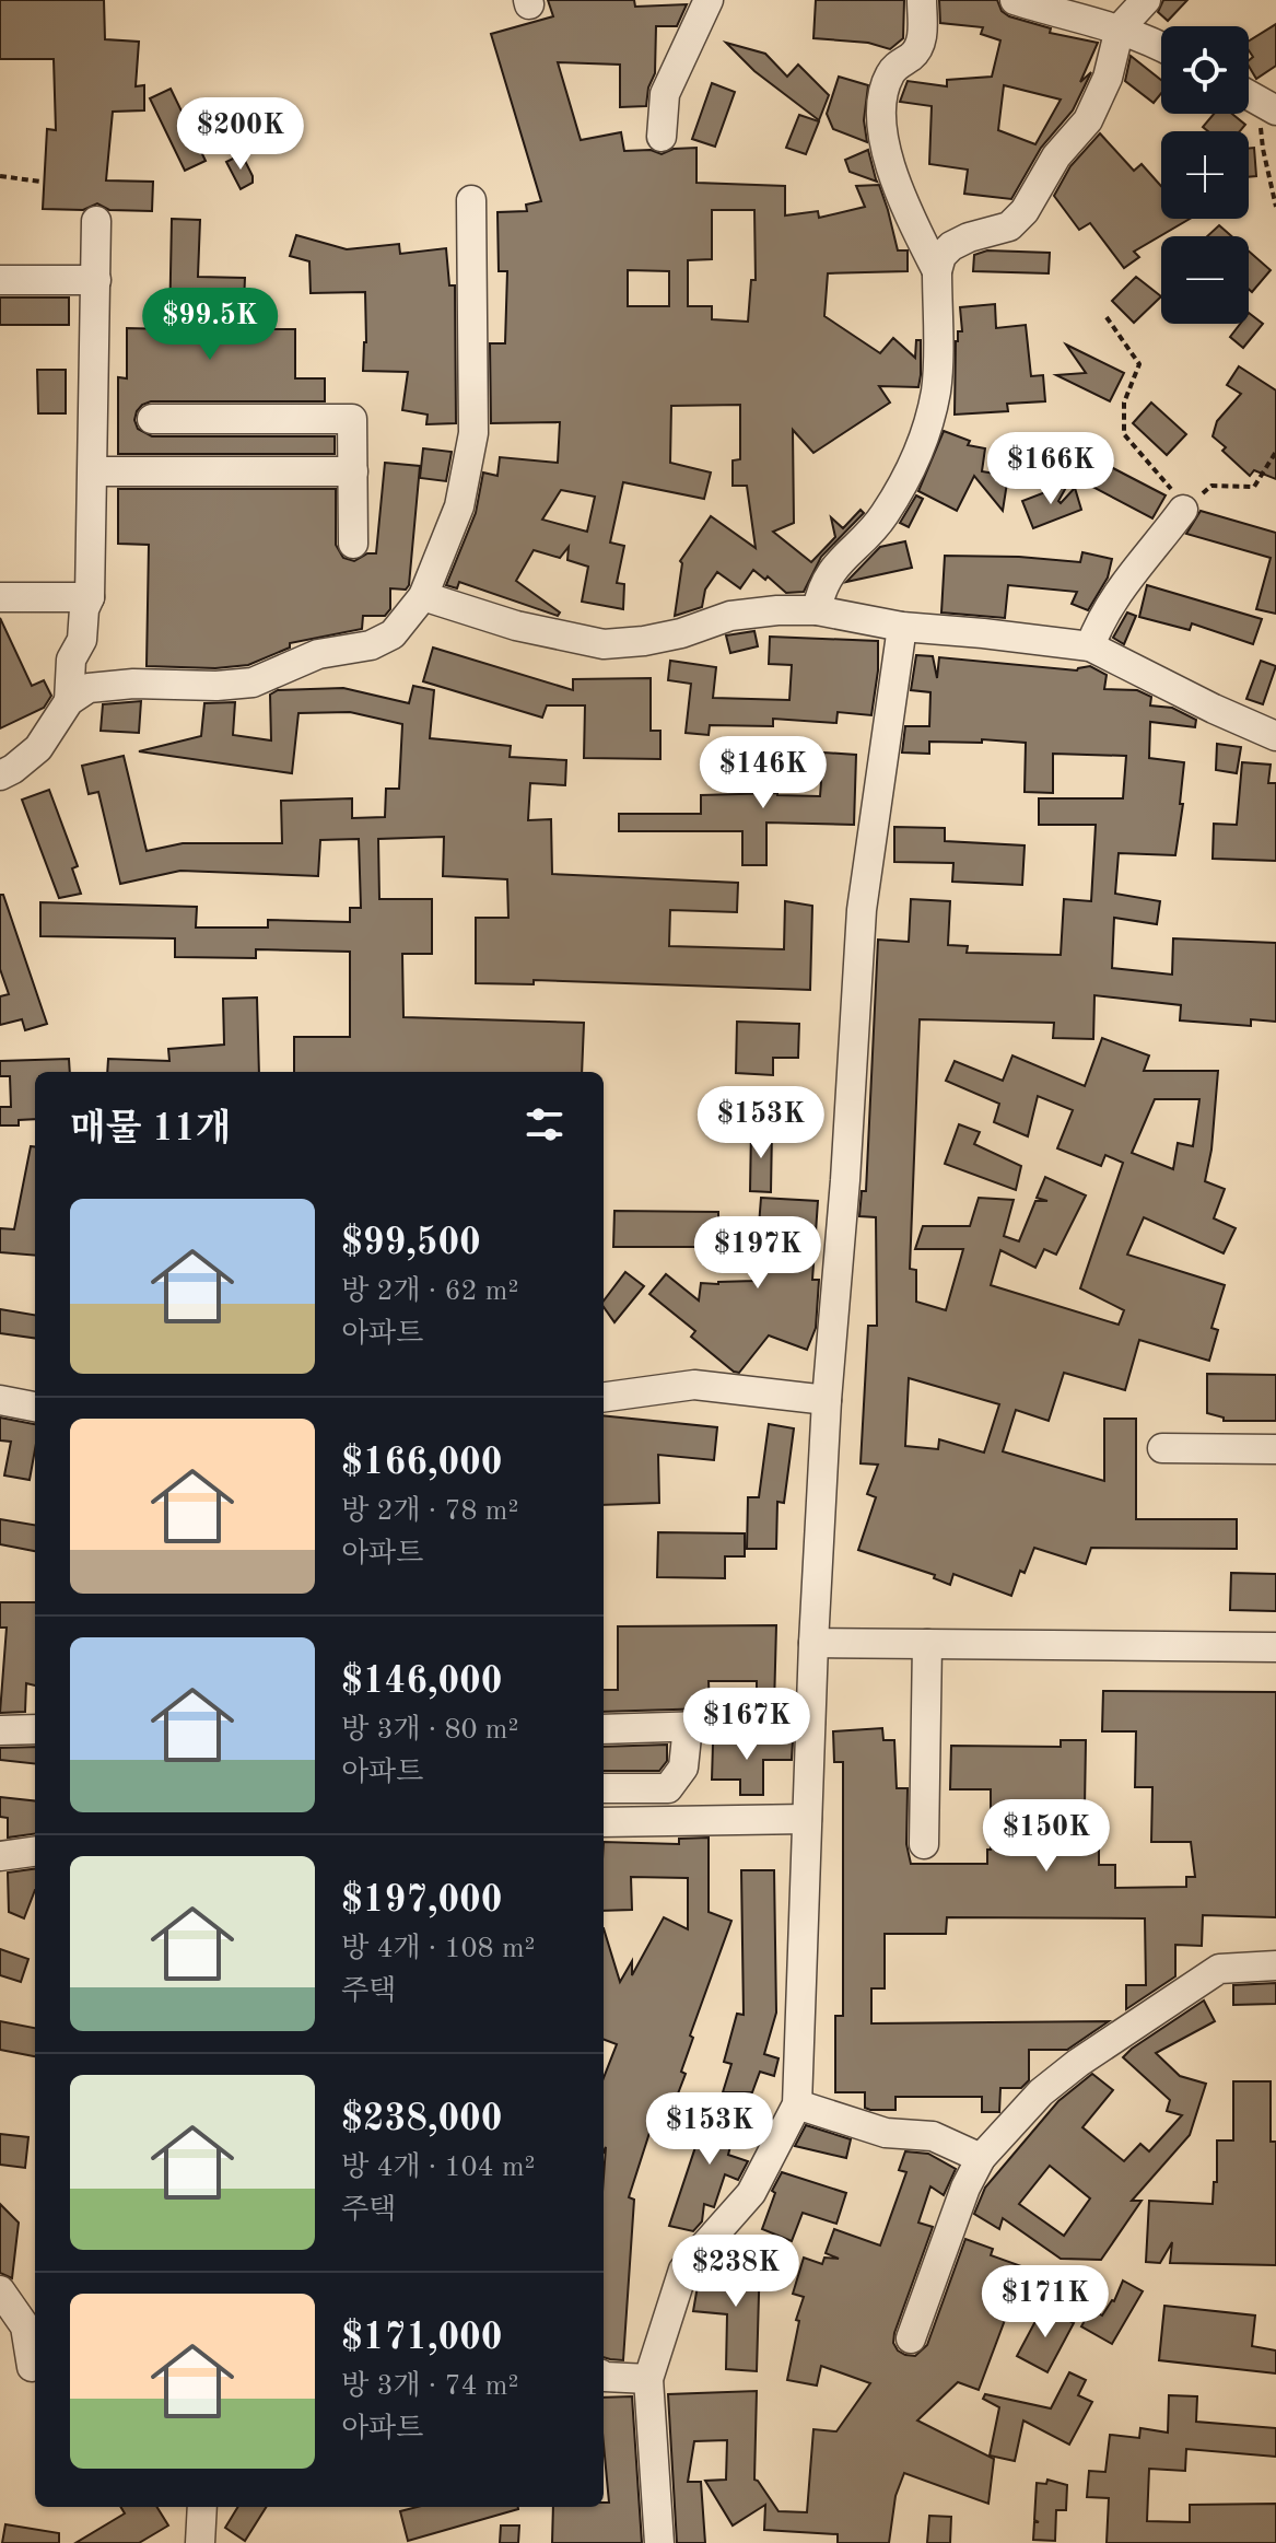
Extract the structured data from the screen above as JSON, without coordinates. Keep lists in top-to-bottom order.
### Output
{
  "page": {
    "map_buttons": ["+", "−"],
    "price": [
      "$200K",
      "$99.5K",
      "$166K",
      "$146K",
      "$153K",
      "$197K",
      "$167K",
      "$150K",
      "$153K",
      "$238K",
      "$171K"
    ],
    "heading": "매물 11개",
    "list": [
      {
        "name": "$99,500",
        "note": "방 2개 · 62 m² · 아파트"
      },
      {
        "name": "$166,000",
        "note": "방 2개 · 78 m² · 아파트"
      },
      {
        "name": "$146,000",
        "note": "방 3개 · 80 m² · 아파트"
      },
      {
        "name": "$197,000",
        "note": "방 4개 · 108 m² · 주택"
      },
      {
        "name": "$238,000",
        "note": "방 4개 · 104 m² · 주택"
      },
      {
        "name": "$171,000",
        "note": "방 3개 · 74 m² · 아파트"
      }
    ]
  }
}
